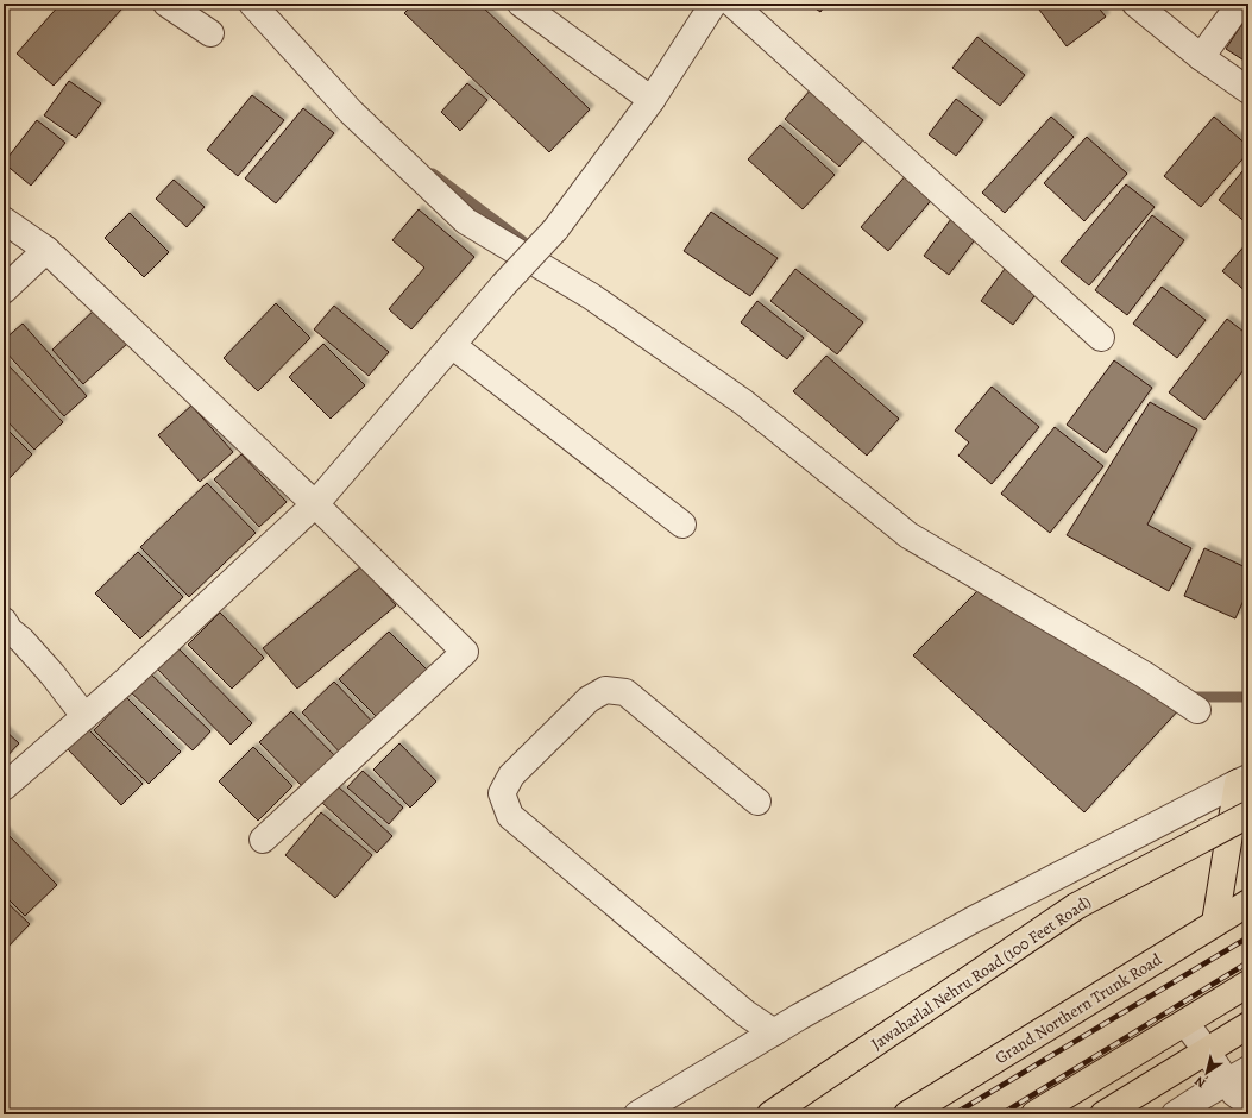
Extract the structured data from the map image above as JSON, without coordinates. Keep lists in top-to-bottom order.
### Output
{
  "streets": {
    "main road": ["Jawaharlal Nehru Road (100 Feet Road)", "Grand Northern Trunk Road"]
  },
  "north": "bottom left"
}
